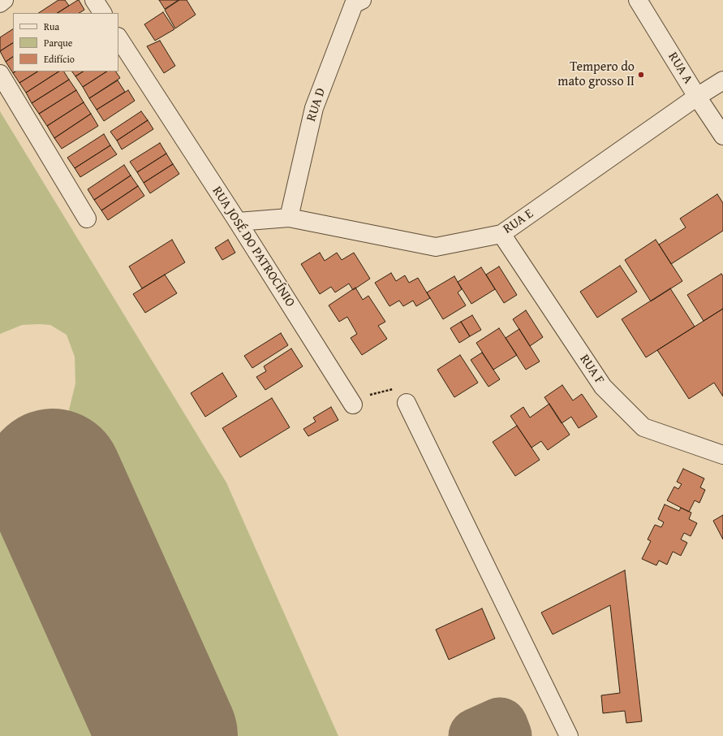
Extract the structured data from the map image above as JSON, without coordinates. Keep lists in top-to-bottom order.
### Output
{
  "streets": {
    "street": [
      "RUA A",
      "RUA D",
      "RUA E",
      "RUA JOSÉ DO PATROCÍNIO",
      "RUA F"
    ]
  },
  "crossings": [
    ["RUA A", "RUA E"],
    ["RUA D", "RUA E"],
    ["RUA E", "RUA JOSÉ DO PATROCÍNIO"],
    ["RUA E", "RUA F"]
  ],
  "places": ["Tempero do mato grosso II"],
  "legend": ["Rua", "Parque", "Edifício"]
}
